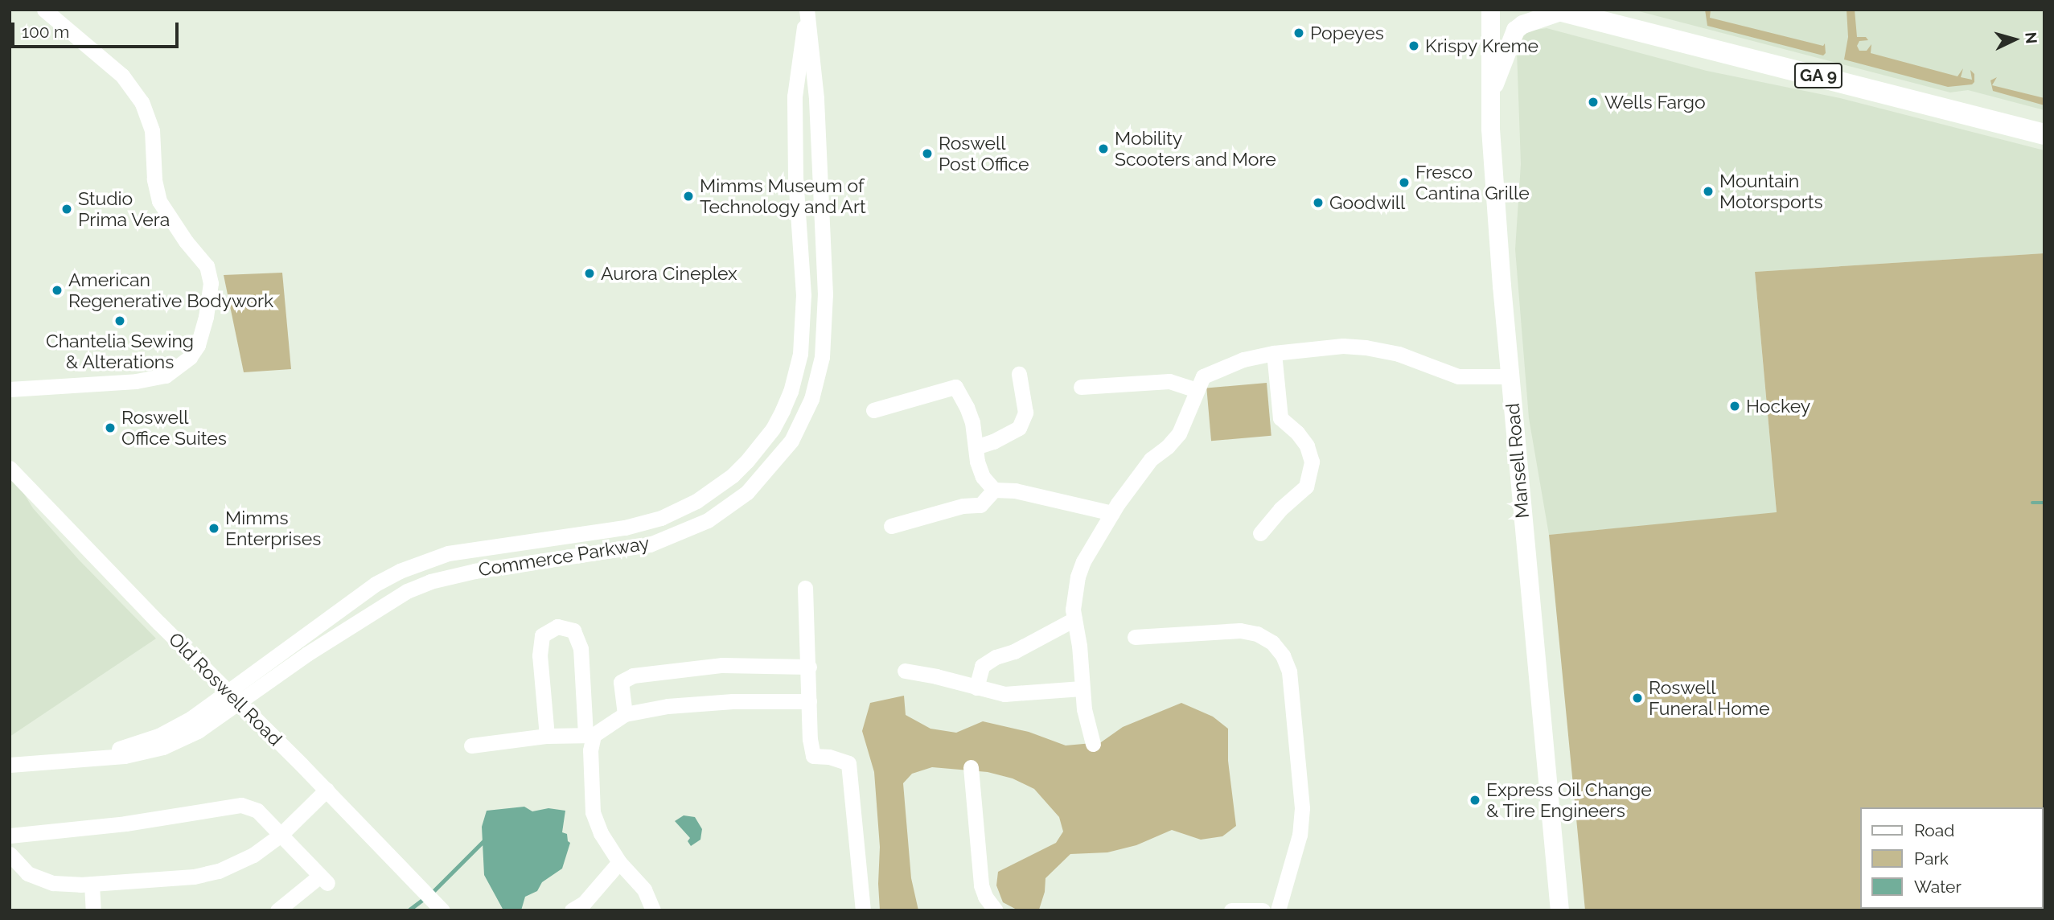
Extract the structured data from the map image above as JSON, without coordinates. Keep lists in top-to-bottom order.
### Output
{
  "streets": {
    "highway": ["GA 9"],
    "main road": ["Mansell Road"],
    "street": ["Commerce Parkway", "Old Roswell Road"]
  },
  "crossings": [
    ["Commerce Parkway", "Old Roswell Road"]
  ],
  "places": [
    "Popeyes",
    "Krispy Kreme",
    "Wells Fargo",
    "Mobility Scooters and More",
    "Roswell Post Office",
    "Fresco Cantina Grille",
    "Mountain Motorsports",
    "Mimms Museum of Technology and Art",
    "Goodwill",
    "Studio Prima Vera",
    "Aurora Cineplex",
    "American Regenerative Bodywork",
    "Chantelia Sewing & Alterations",
    "Hockey",
    "Roswell Office Suites",
    "Mimms Enterprises",
    "Roswell Funeral Home",
    "Express Oil Change & Tire Engineers"
  ],
  "legend": ["Road", "Park", "Water"],
  "scale_bar": "100 m",
  "north": "right"
}
